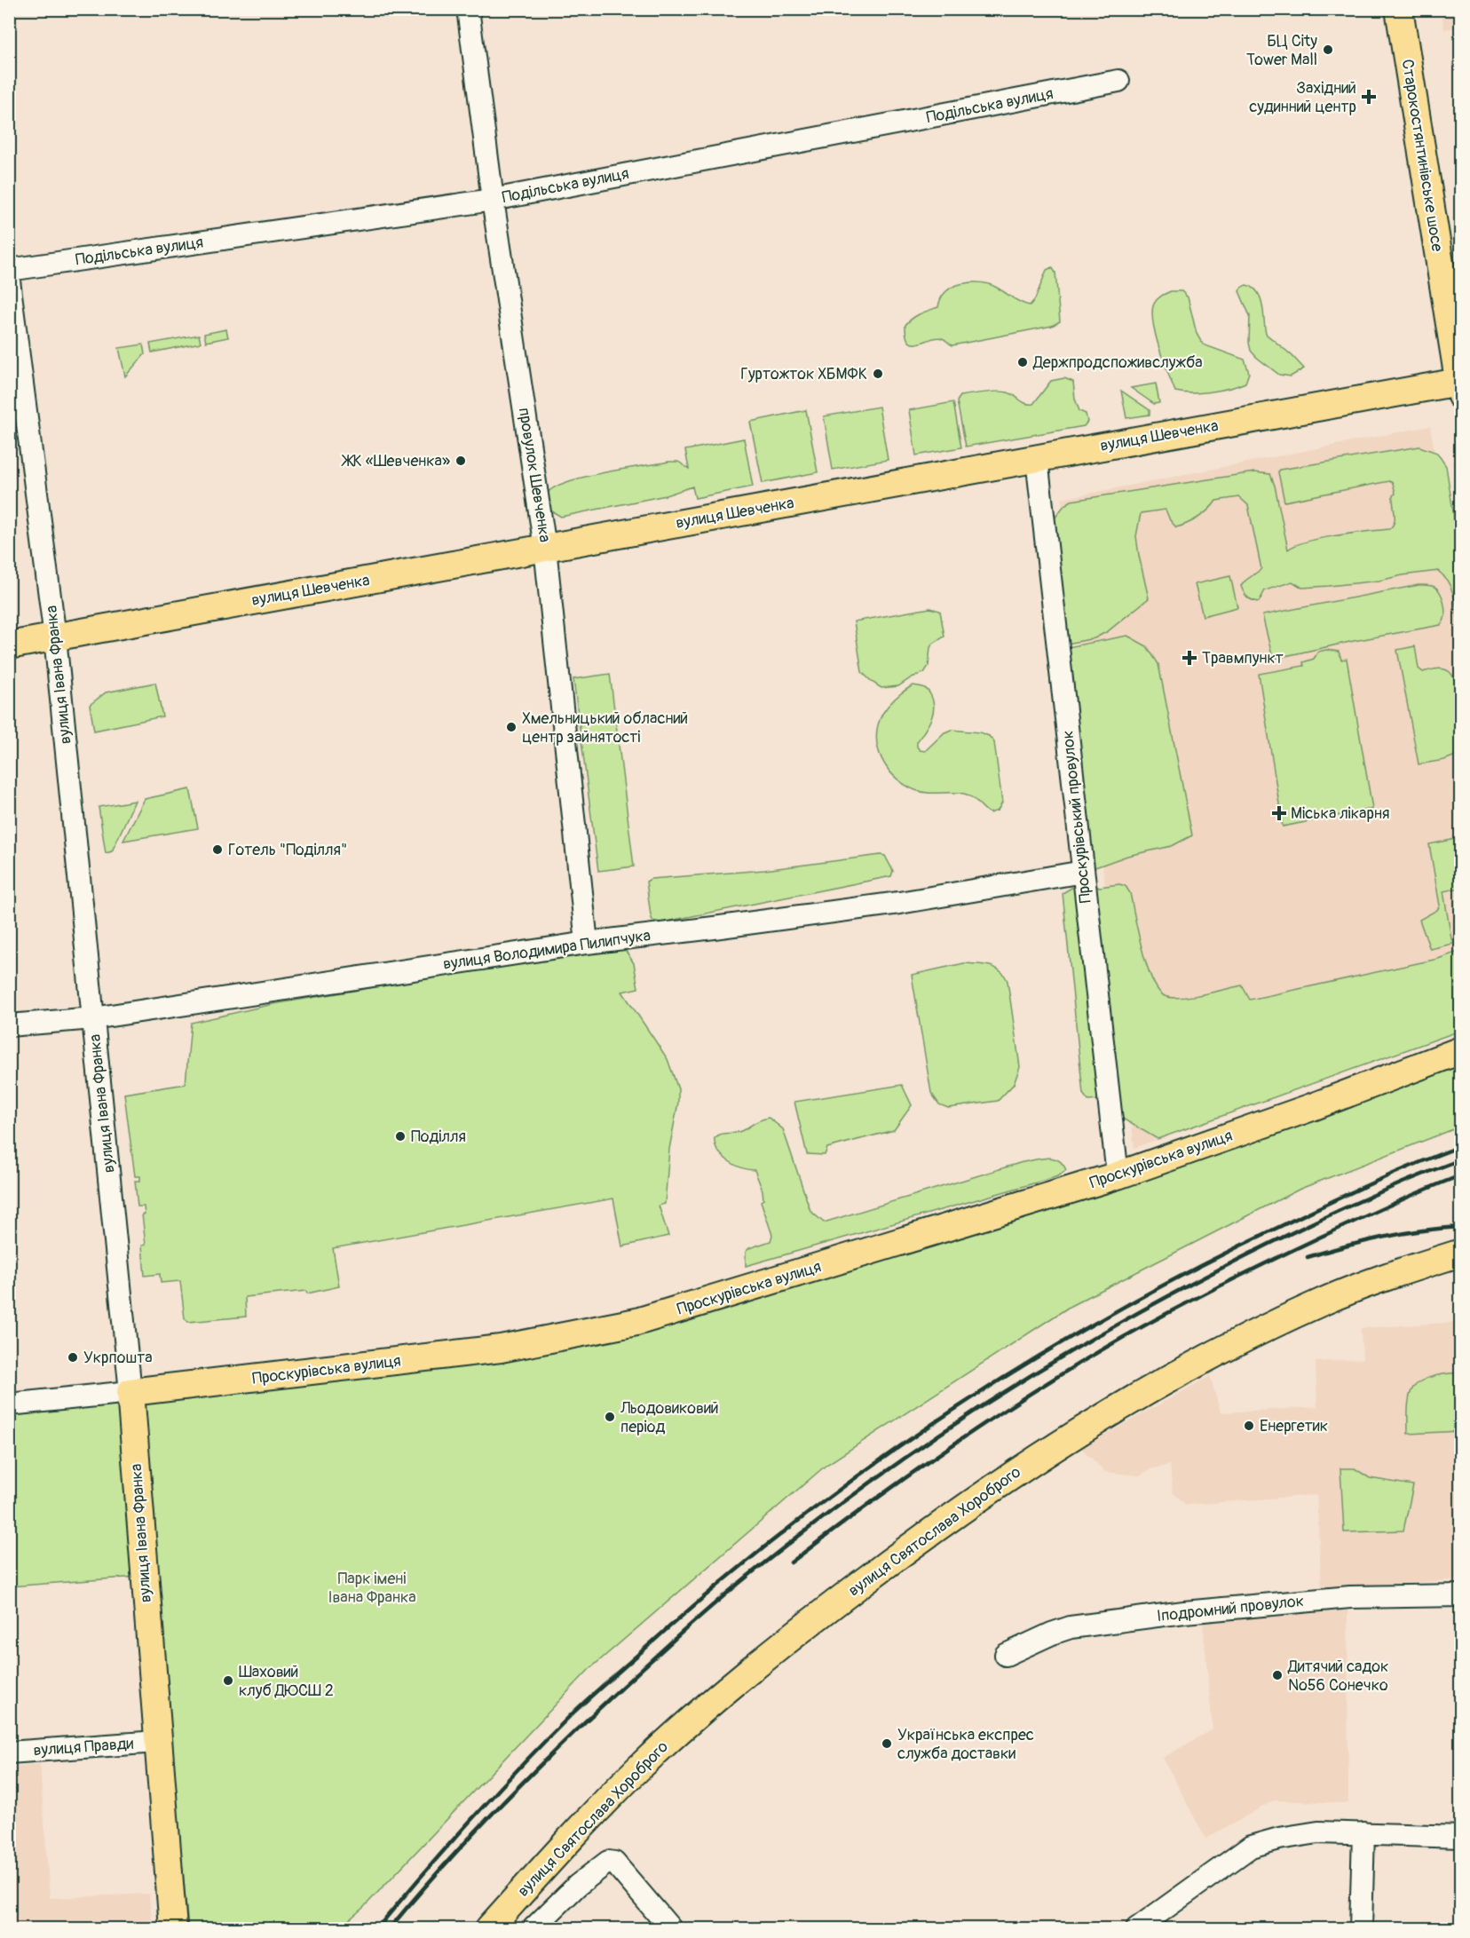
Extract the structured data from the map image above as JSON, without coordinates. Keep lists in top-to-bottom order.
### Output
{
  "streets": {
    "main road": [
      "Старокостянтинівське шосе",
      "вулиця Шевченка",
      "вулиця Івана Франка",
      "Проскурівська вулиця",
      "вулиця Святослава Хороброго"
    ],
    "street": [
      "Подільська вулиця",
      "провулок Шевченка",
      "Проскурівський провулок",
      "вулиця Володимира Пилипчука",
      "Іподромний провулок",
      "вулиця Правди"
    ]
  },
  "crossings": [
    ["Подільська вулиця", "провулок Шевченка"],
    ["Старокостянтинівське шосе", "вулиця Шевченка"],
    ["вулиця Шевченка", "провулок Шевченка"],
    ["вулиця Шевченка", "вулиця Івана Франка"],
    ["вулиця Шевченка", "Проскурівський провулок"],
    ["провулок Шевченка", "вулиця Володимира Пилипчука"],
    ["вулиця Івана Франка", "вулиця Володимира Пилипчука"],
    ["вулиця Івана Франка", "Проскурівська вулиця"],
    ["вулиця Івана Франка", "вулиця Правди"],
    ["Проскурівський провулок", "вулиця Володимира Пилипчука"],
    ["Проскурівський провулок", "Проскурівська вулиця"]
  ],
  "parks": ["Парк імені Івана Франка"],
  "places": {
    "other": [
      "БЦ City Tower Mall",
      "Держпродспоживслужба",
      "Гуртожток ХБМФК",
      "ЖК «Шевченка»",
      "Хмельницький обласний центр зайнятості",
      "Готель \"Поділля\"",
      "Поділля",
      "Укрпошта",
      "Льодовиковий період",
      "Енергетик",
      "Дитячий садок №56 Сонечко",
      "Шаховий клуб ДЮСШ 2",
      "Українська експрес служба доставки"
    ],
    "health": ["Західний судинний центр", "Травмпункт", "Міська лікарня"]
  }
}
